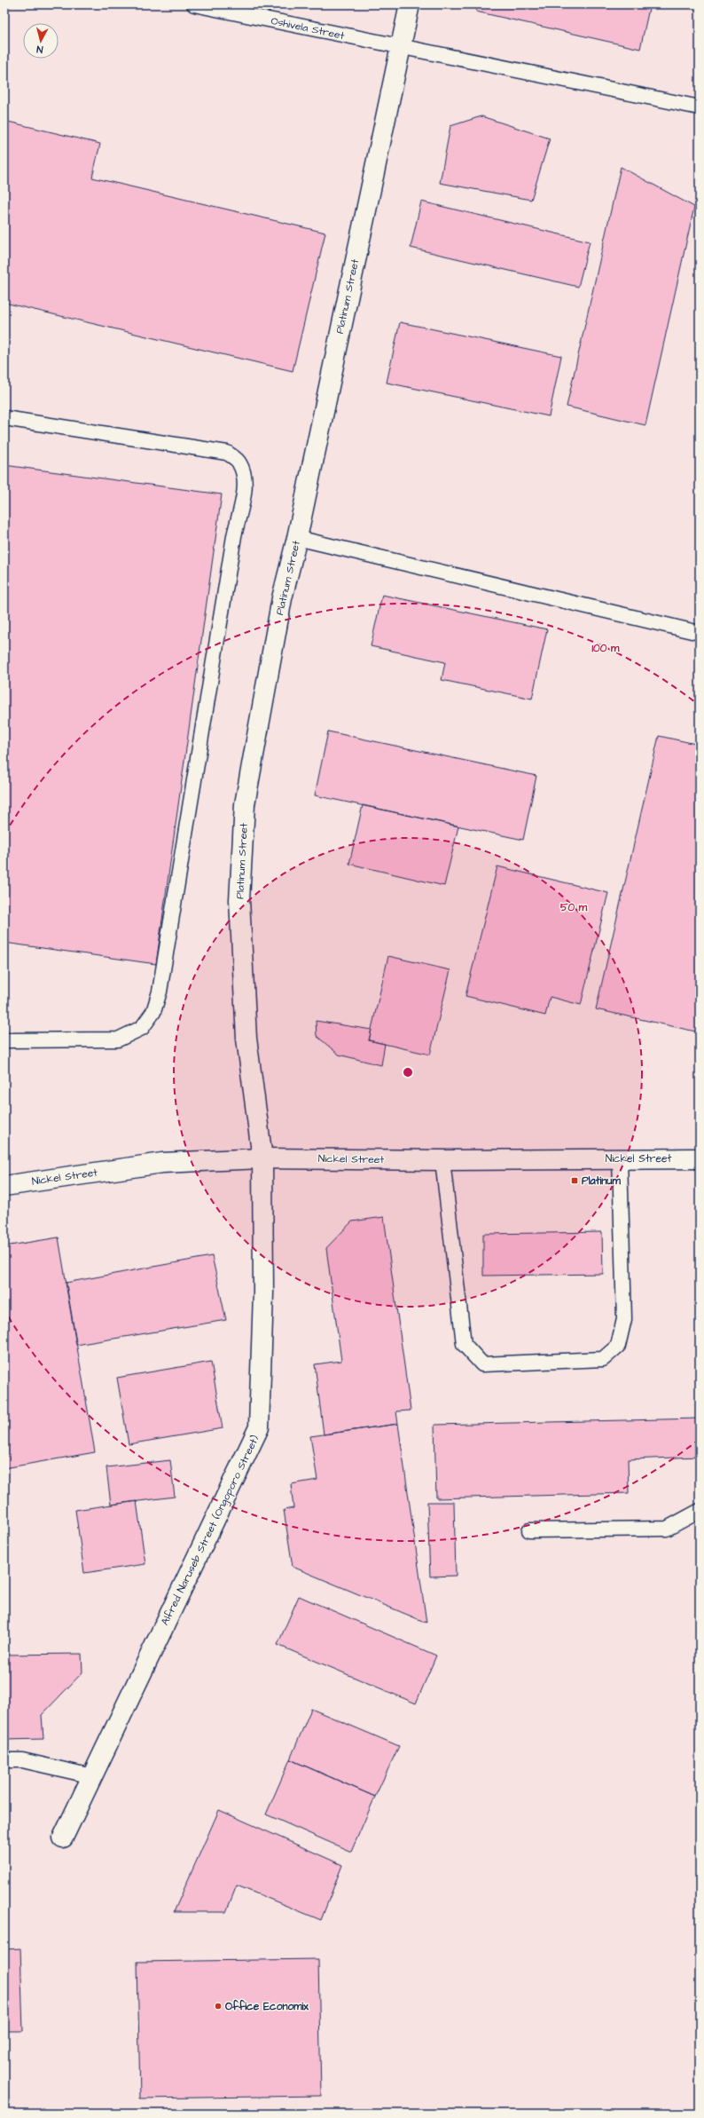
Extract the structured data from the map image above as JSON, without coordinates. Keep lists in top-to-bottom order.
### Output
{
  "streets": {
    "street": ["Platinum Street", "Nickel Street", "Alfred Naruseb Street (Ongoporo Street)"],
    "lane": ["Oshivela Street"]
  },
  "crossings": [
    ["Oshivela Street", "Platinum Street"],
    ["Platinum Street", "Nickel Street"],
    ["Platinum Street", "Alfred Naruseb Street (Ongoporo Street)"],
    ["Nickel Street", "Alfred Naruseb Street (Ongoporo Street)"]
  ],
  "places": {
    "transit": ["Platinum"],
    "other": ["Office Economix"]
  },
  "north": "bottom",
  "rings": ["100 m", "50 m"]
}
